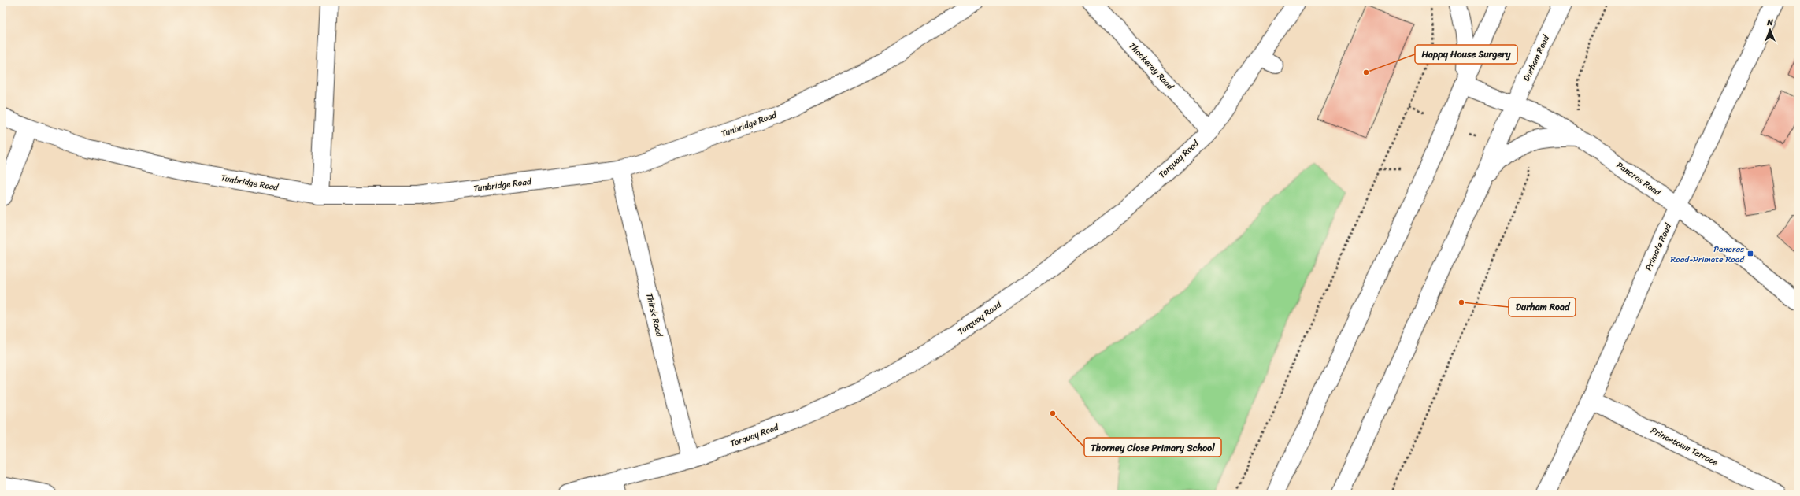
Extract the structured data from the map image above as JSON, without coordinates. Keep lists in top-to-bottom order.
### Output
{
  "streets": {
    "main road": [
      "Durham Road",
      "Thackeray Road",
      "Tunbridge Road",
      "Torquay Road",
      "Pancras Road",
      "Primate Road",
      "Thirsk Road",
      "Princetown Terrace"
    ]
  },
  "crossings": [
    ["Durham Road", "Pancras Road"],
    ["Thackeray Road", "Torquay Road"],
    ["Tunbridge Road", "Thirsk Road"],
    ["Torquay Road", "Thirsk Road"],
    ["Pancras Road", "Primate Road"],
    ["Primate Road", "Princetown Terrace"]
  ],
  "places": {
    "other": ["Happy House Surgery", "Durham Road", "Thorney Close Primary School"],
    "transit": ["Pancras Road-Primate Road"]
  },
  "north": "top"
}
